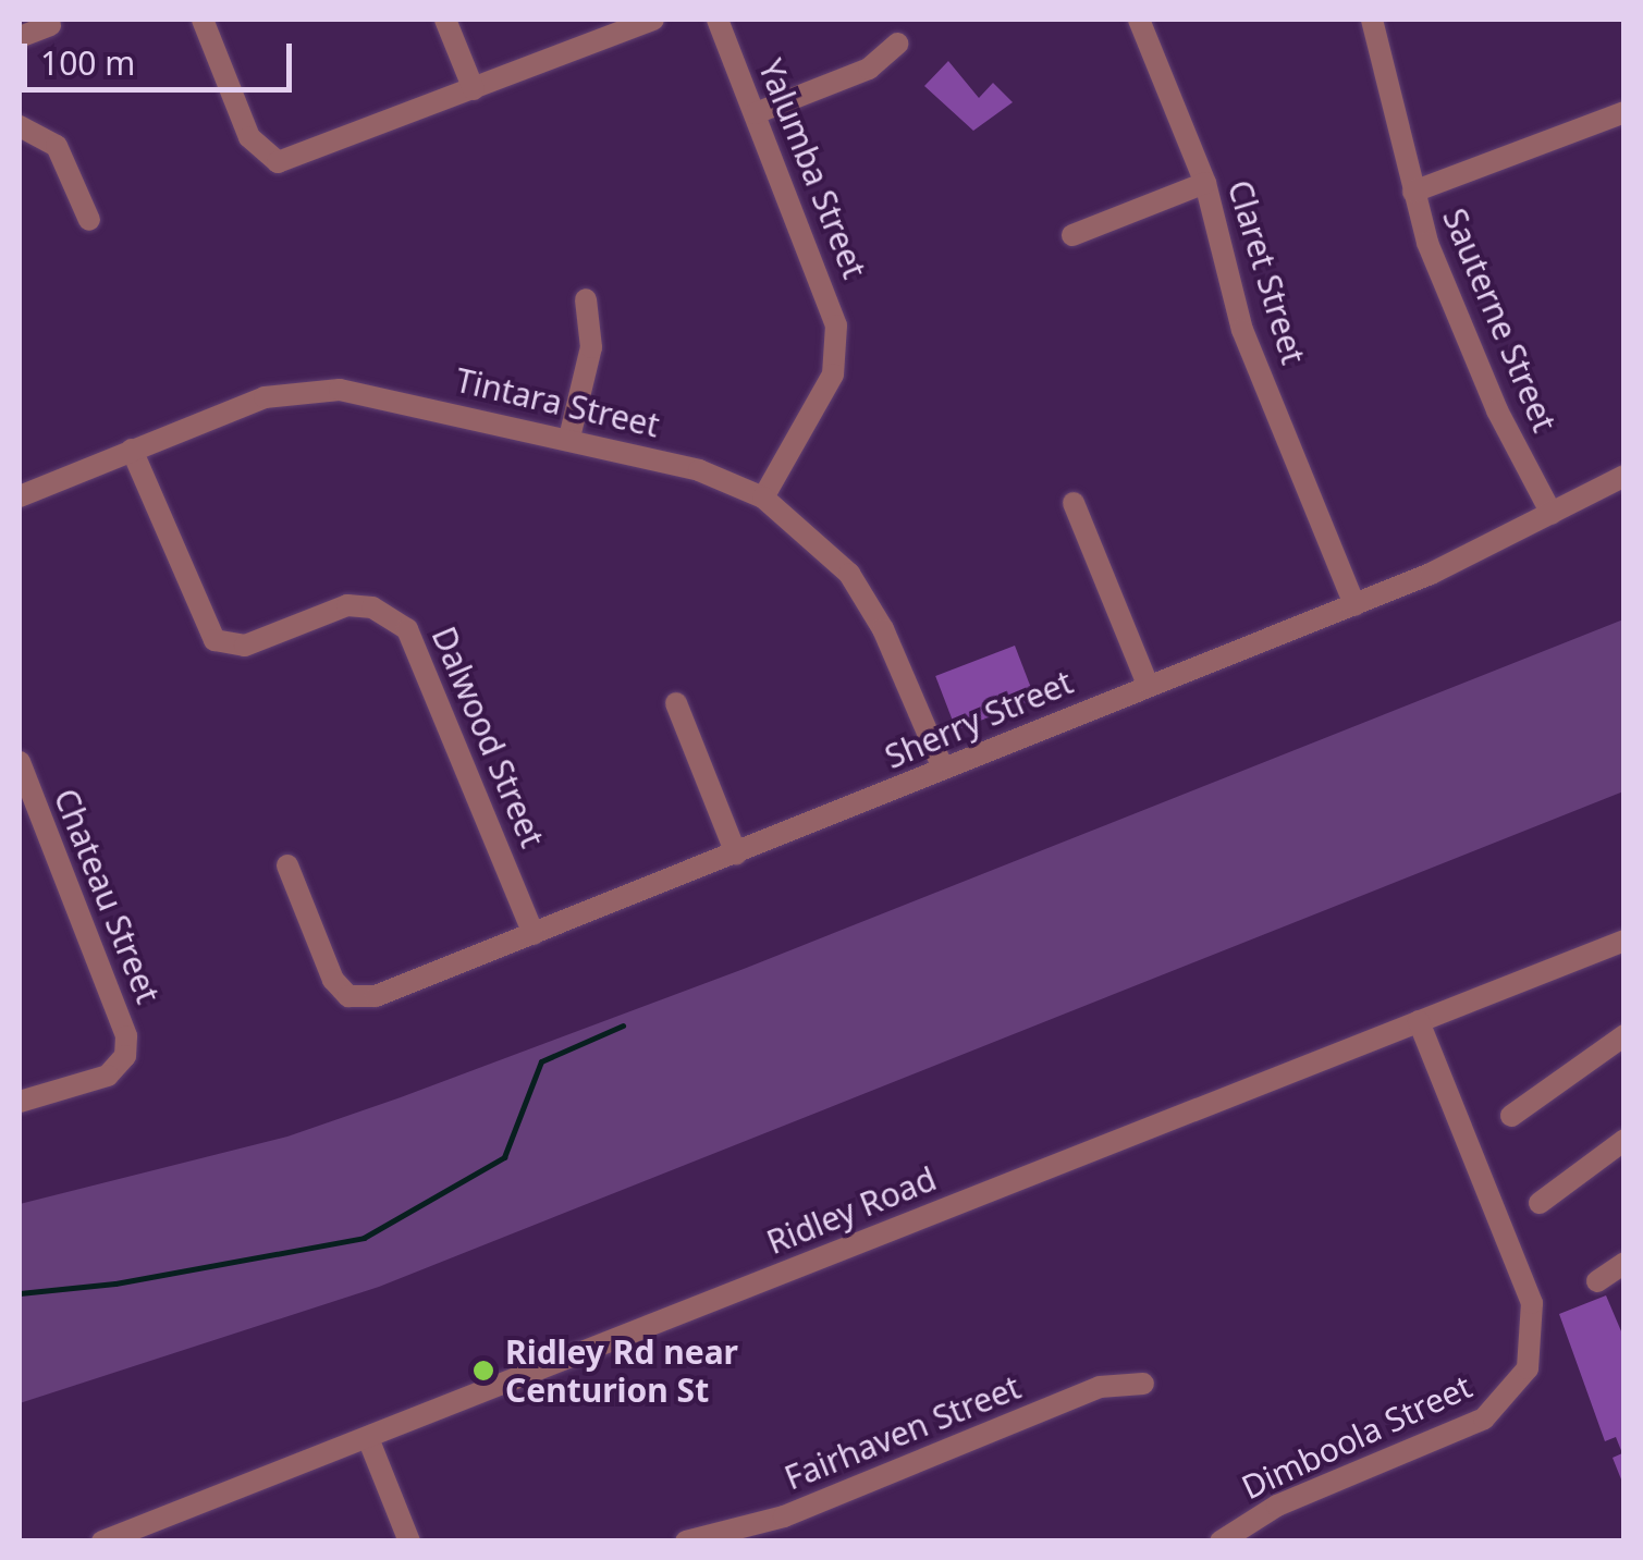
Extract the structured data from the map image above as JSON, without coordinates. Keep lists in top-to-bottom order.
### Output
{
  "streets": {
    "street": [
      "Yalumba Street",
      "Claret Street",
      "Sauterne Street",
      "Tintara Street",
      "Sherry Street",
      "Dalwood Street",
      "Chateau Street",
      "Ridley Road",
      "Fairhaven Street",
      "Dimboola Street"
    ]
  },
  "crossings": [
    ["Yalumba Street", "Tintara Street"],
    ["Claret Street", "Sherry Street"],
    ["Sauterne Street", "Sherry Street"],
    ["Tintara Street", "Sherry Street"],
    ["Tintara Street", "Dalwood Street"],
    ["Sherry Street", "Dalwood Street"],
    ["Ridley Road", "Dimboola Street"]
  ],
  "places": ["Ridley Rd near Centurion St"],
  "scale_bar": "100 m"
}
